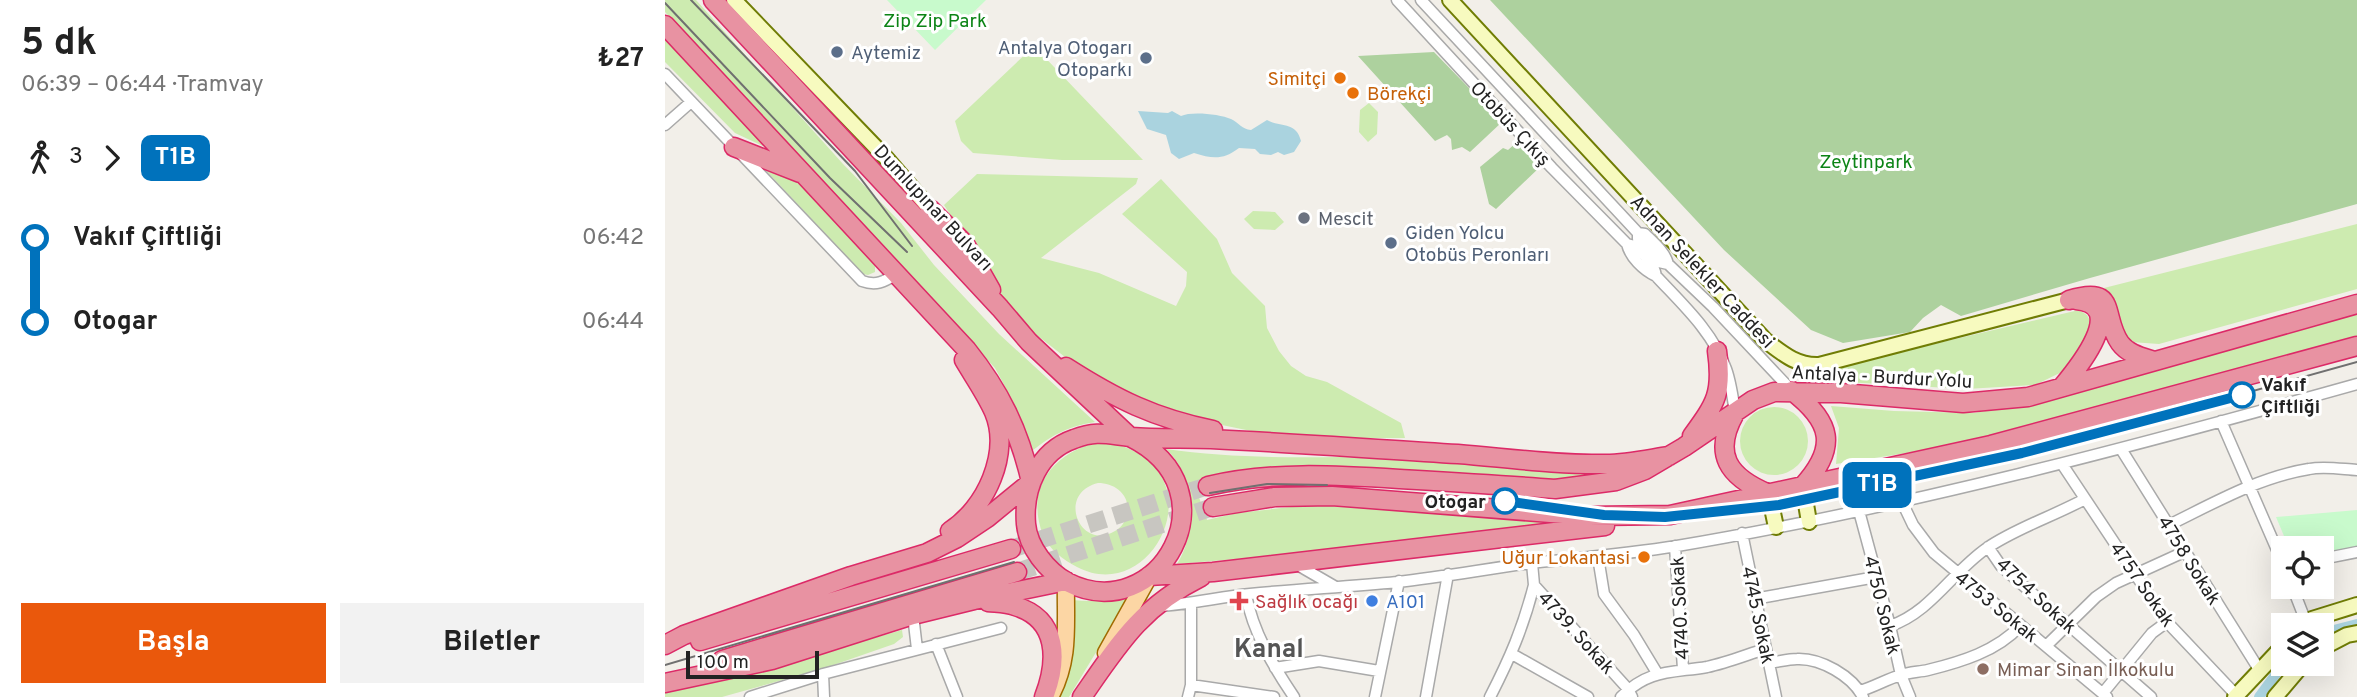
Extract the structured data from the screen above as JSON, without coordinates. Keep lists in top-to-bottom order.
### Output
{
  "streets": {
    "highway": ["Dumlupınar Bulvarı", "Antalya - Burdur Yolu"],
    "main road": ["Adnan Selekler Caddesi"],
    "street": [
      "Otobüs Çıkış",
      "4758 Sokak",
      "4757 Sokak",
      "4754 Sokak",
      "4750 Sokak",
      "4753 Sokak",
      "4740. Sokak",
      "4745 Sokak",
      "4739. Sokak"
    ]
  },
  "crossings": [
    ["Otobüs Çıkış", "Antalya - Burdur Yolu"]
  ],
  "districts": ["Kanal"],
  "parks": ["Zip Zip Park", "Zeytinpark"],
  "places": {
    "other": [
      "Aytemiz",
      "Antalya Otogarı Otoparkı",
      "Simitçi",
      "Börekçi",
      "Mescit",
      "Giden Yolcu Otobüs Peronları",
      "Vakıf Çiftliği",
      "Otogar",
      "Uğur Lokantasi",
      "A101",
      "Mimar Sinan İlkokulu"
    ],
    "health": ["Sağlık ocağı"]
  },
  "lines": ["tram line T1B"],
  "scale_bar": "100 m",
  "page": {
    "heading": ["5 dk", "06:39 – 06:44 · Tramvay", "₺27"],
    "on_map": "T1B",
    "legs": ["3", "T1B"],
    "list": [
      {
        "name": "Vakıf Çiftliği",
        "value": "06:42"
      },
      {
        "name": "Otogar",
        "value": "06:44"
      }
    ],
    "buttons": ["Başla", "Biletler"],
    "scale": "100 m"
  }
}
